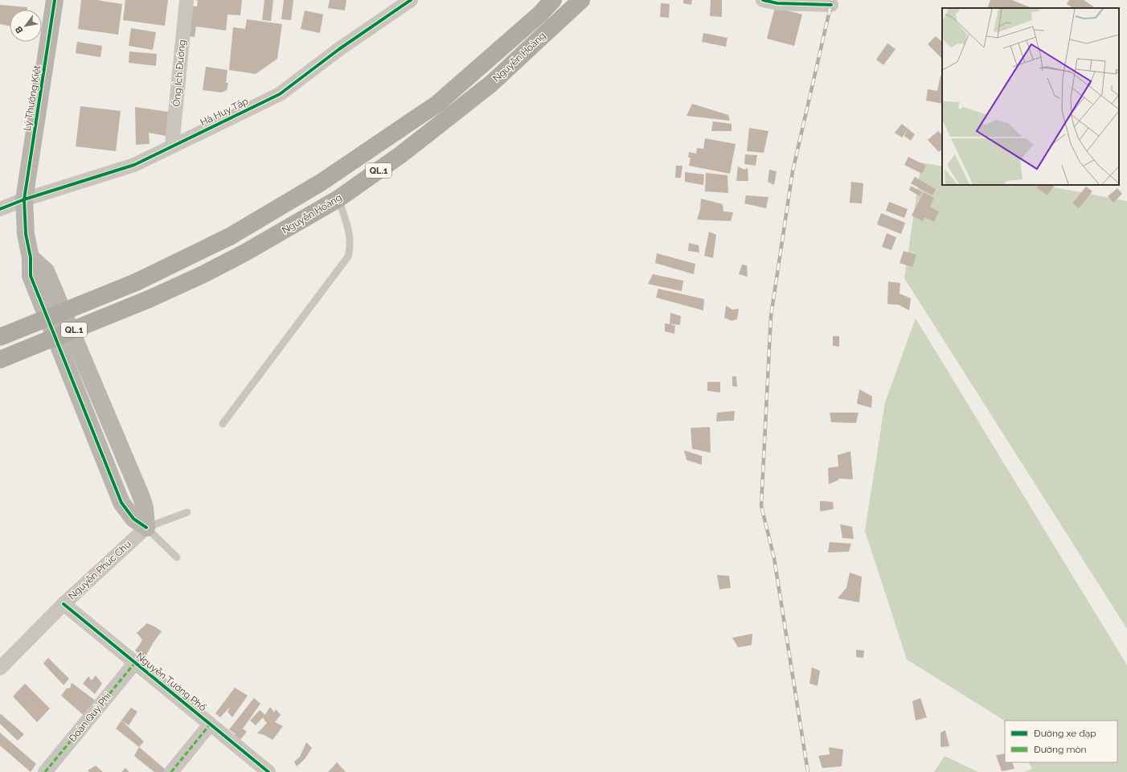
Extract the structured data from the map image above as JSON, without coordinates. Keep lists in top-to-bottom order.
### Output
{
  "streets": {
    "highway": ["Nguyễn Hoàng", "QL.1"],
    "street": [
      "Ông Ích Đường",
      "Lý Thường Kiệt",
      "Hà Huy Tập",
      "Nguyễn Phúc Chu",
      "Nguyễn Tường Phổ",
      "Đoàn Quý Phi"
    ]
  },
  "crossings": [
    ["Ông Ích Đường", "Hà Huy Tập"],
    ["Lý Thường Kiệt", "Hà Huy Tập"],
    ["Lý Thường Kiệt", "Nguyễn Phúc Chu"],
    ["Nguyễn Phúc Chu", "Nguyễn Tường Phổ"],
    ["Nguyễn Tường Phổ", "Đoàn Quý Phi"]
  ],
  "legend": ["Đường xe đạp", "Đường mòn"],
  "north": "bottom left"
}
